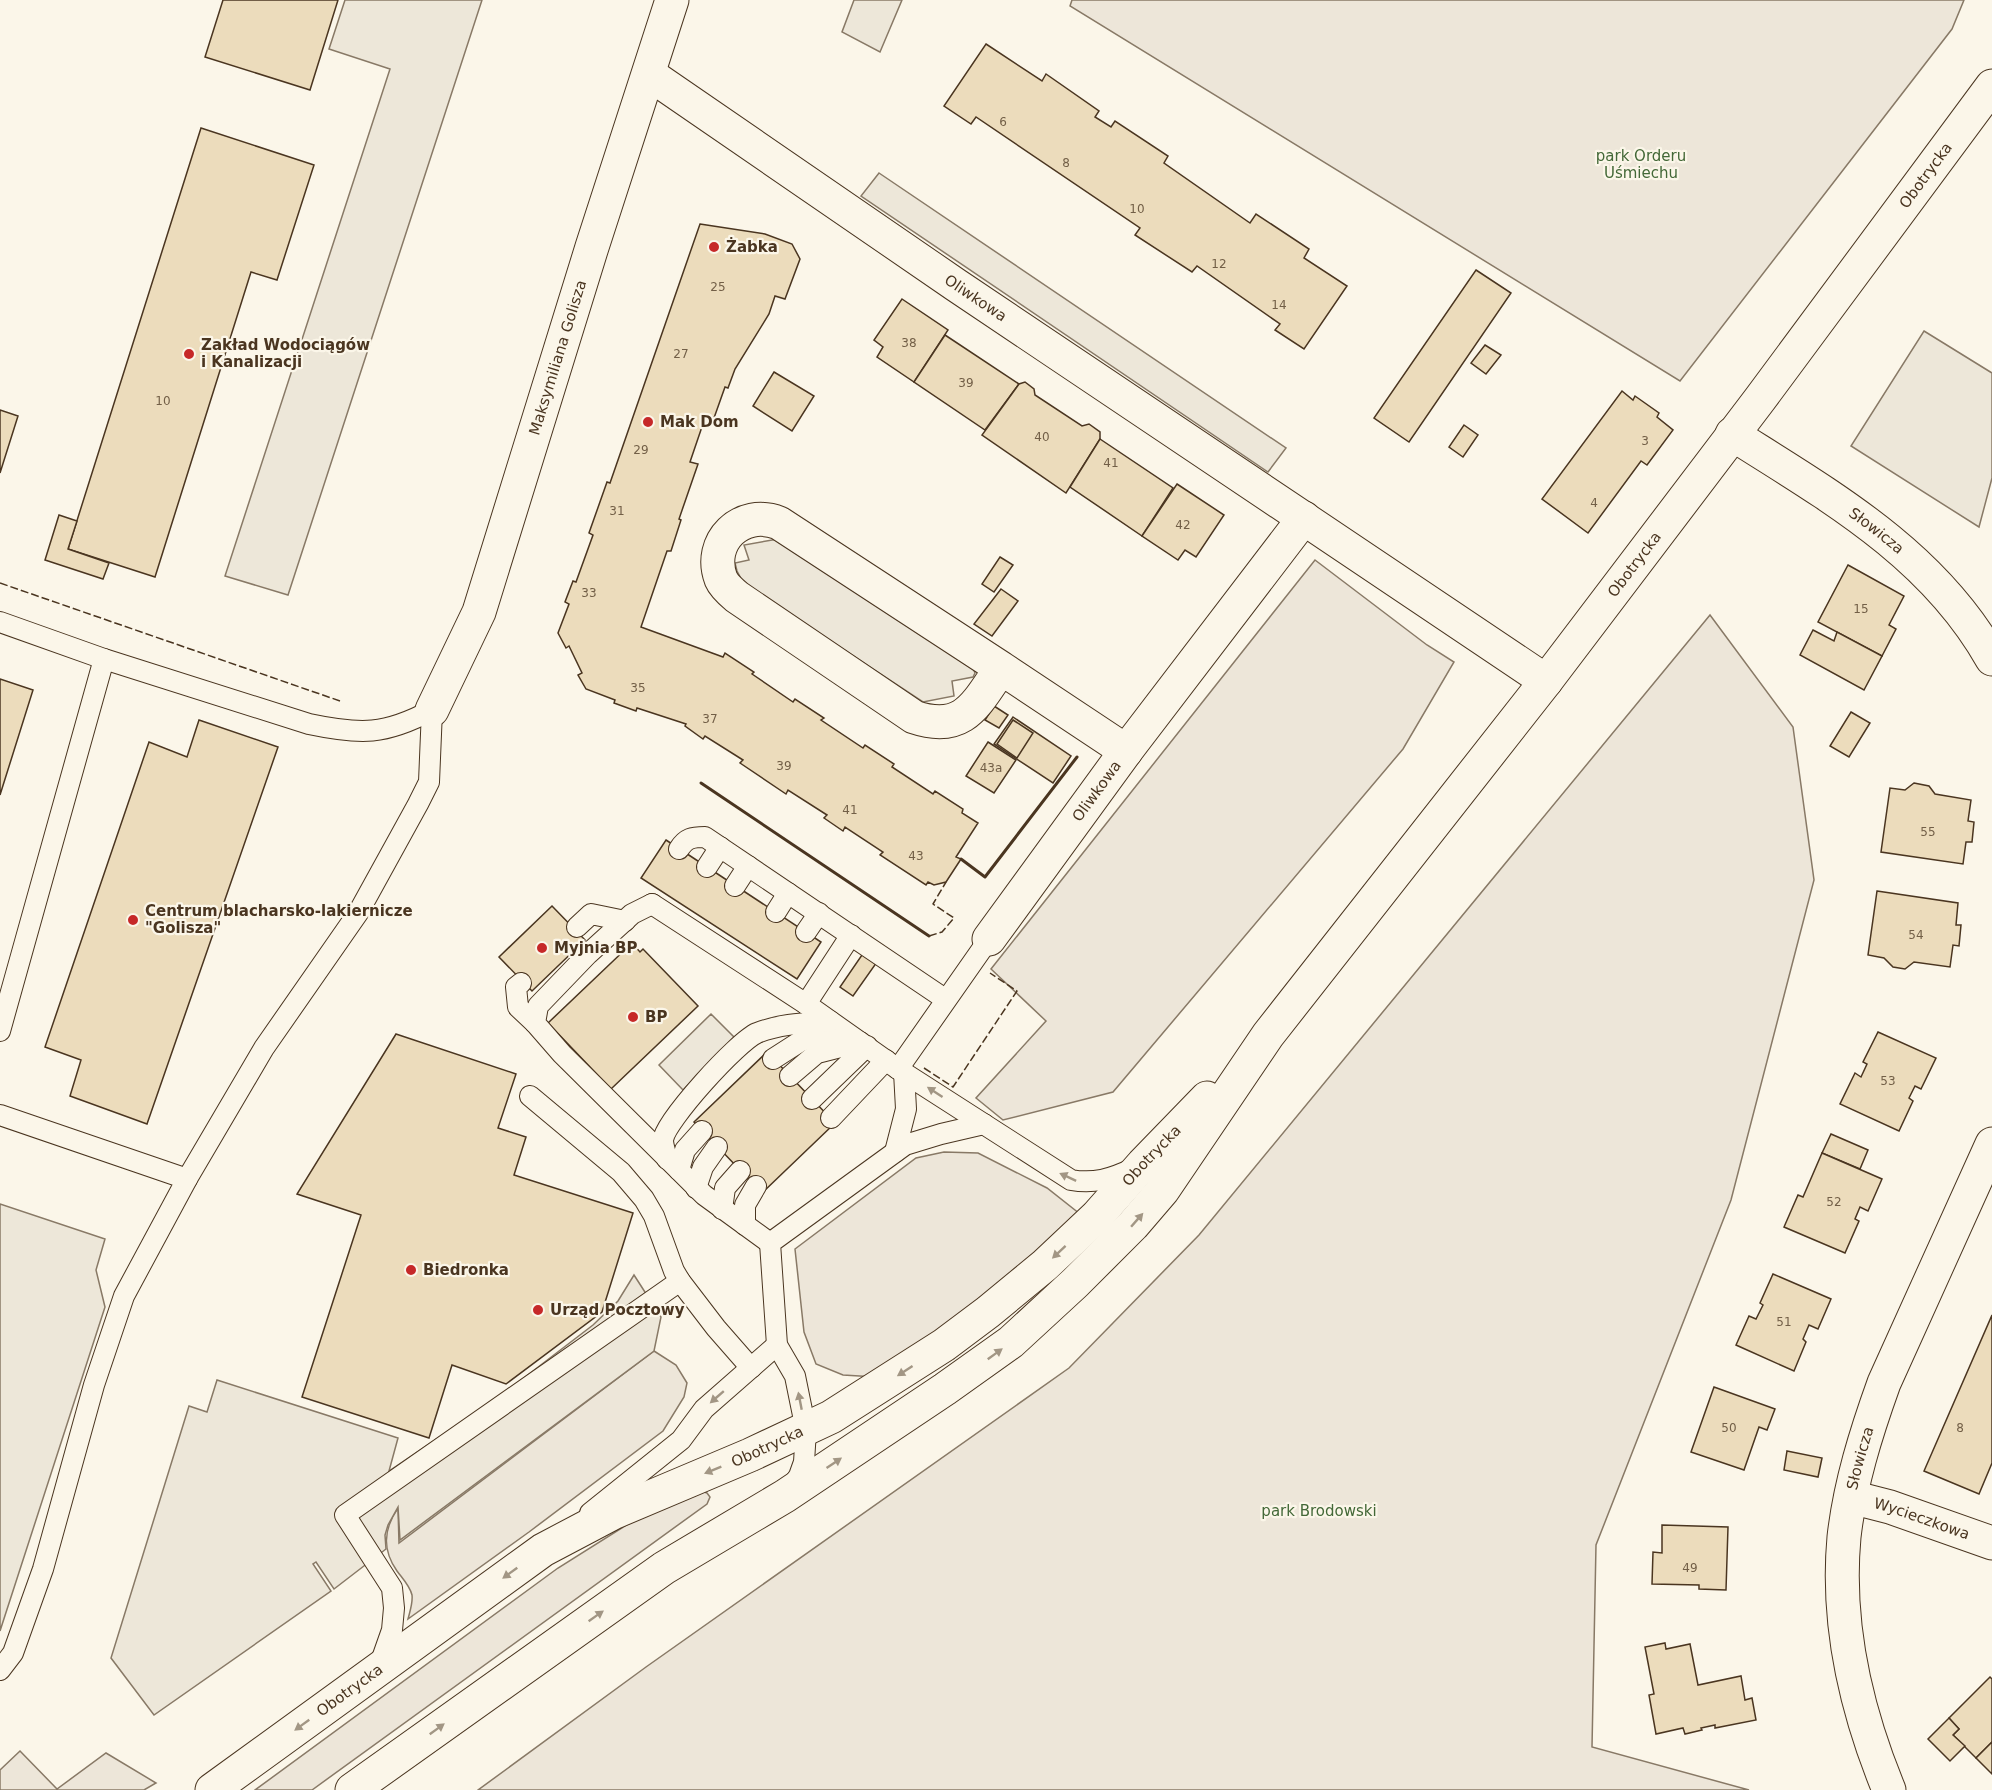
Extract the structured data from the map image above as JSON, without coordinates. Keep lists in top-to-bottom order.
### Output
{
  "streets": {
    "street": [
      "Obotrycka",
      "Oliwkowa",
      "Maksymiliana Golisza",
      "Słowicza",
      "Wycieczkowa"
    ]
  },
  "crossings": [
    ["Obotrycka", "Oliwkowa"],
    ["Obotrycka", "Słowicza"],
    ["Oliwkowa", "Maksymiliana Golisza"],
    ["Słowicza", "Wycieczkowa"]
  ],
  "parks": ["park Orderu Uśmiechu", "park Brodowski"],
  "places": [
    "Żabka",
    "Zakład Wodociągów i Kanalizacji",
    "Mak Dom",
    "Centrum blacharsko-lakiernicze \"Golisza\"",
    "Myjnia BP",
    "BP",
    "Biedronka",
    "Urząd Pocztowy"
  ],
  "house_numbers": [
    "6",
    "8",
    "10",
    "12",
    "25",
    "14",
    "38",
    "27",
    "39",
    "10",
    "40",
    "3",
    "29",
    "41",
    "4",
    "31",
    "42",
    "33",
    "15",
    "35",
    "37",
    "39",
    "43a",
    "41",
    "55",
    "43",
    "54",
    "53",
    "52",
    "51",
    "50",
    "8",
    "49"
  ]
}
